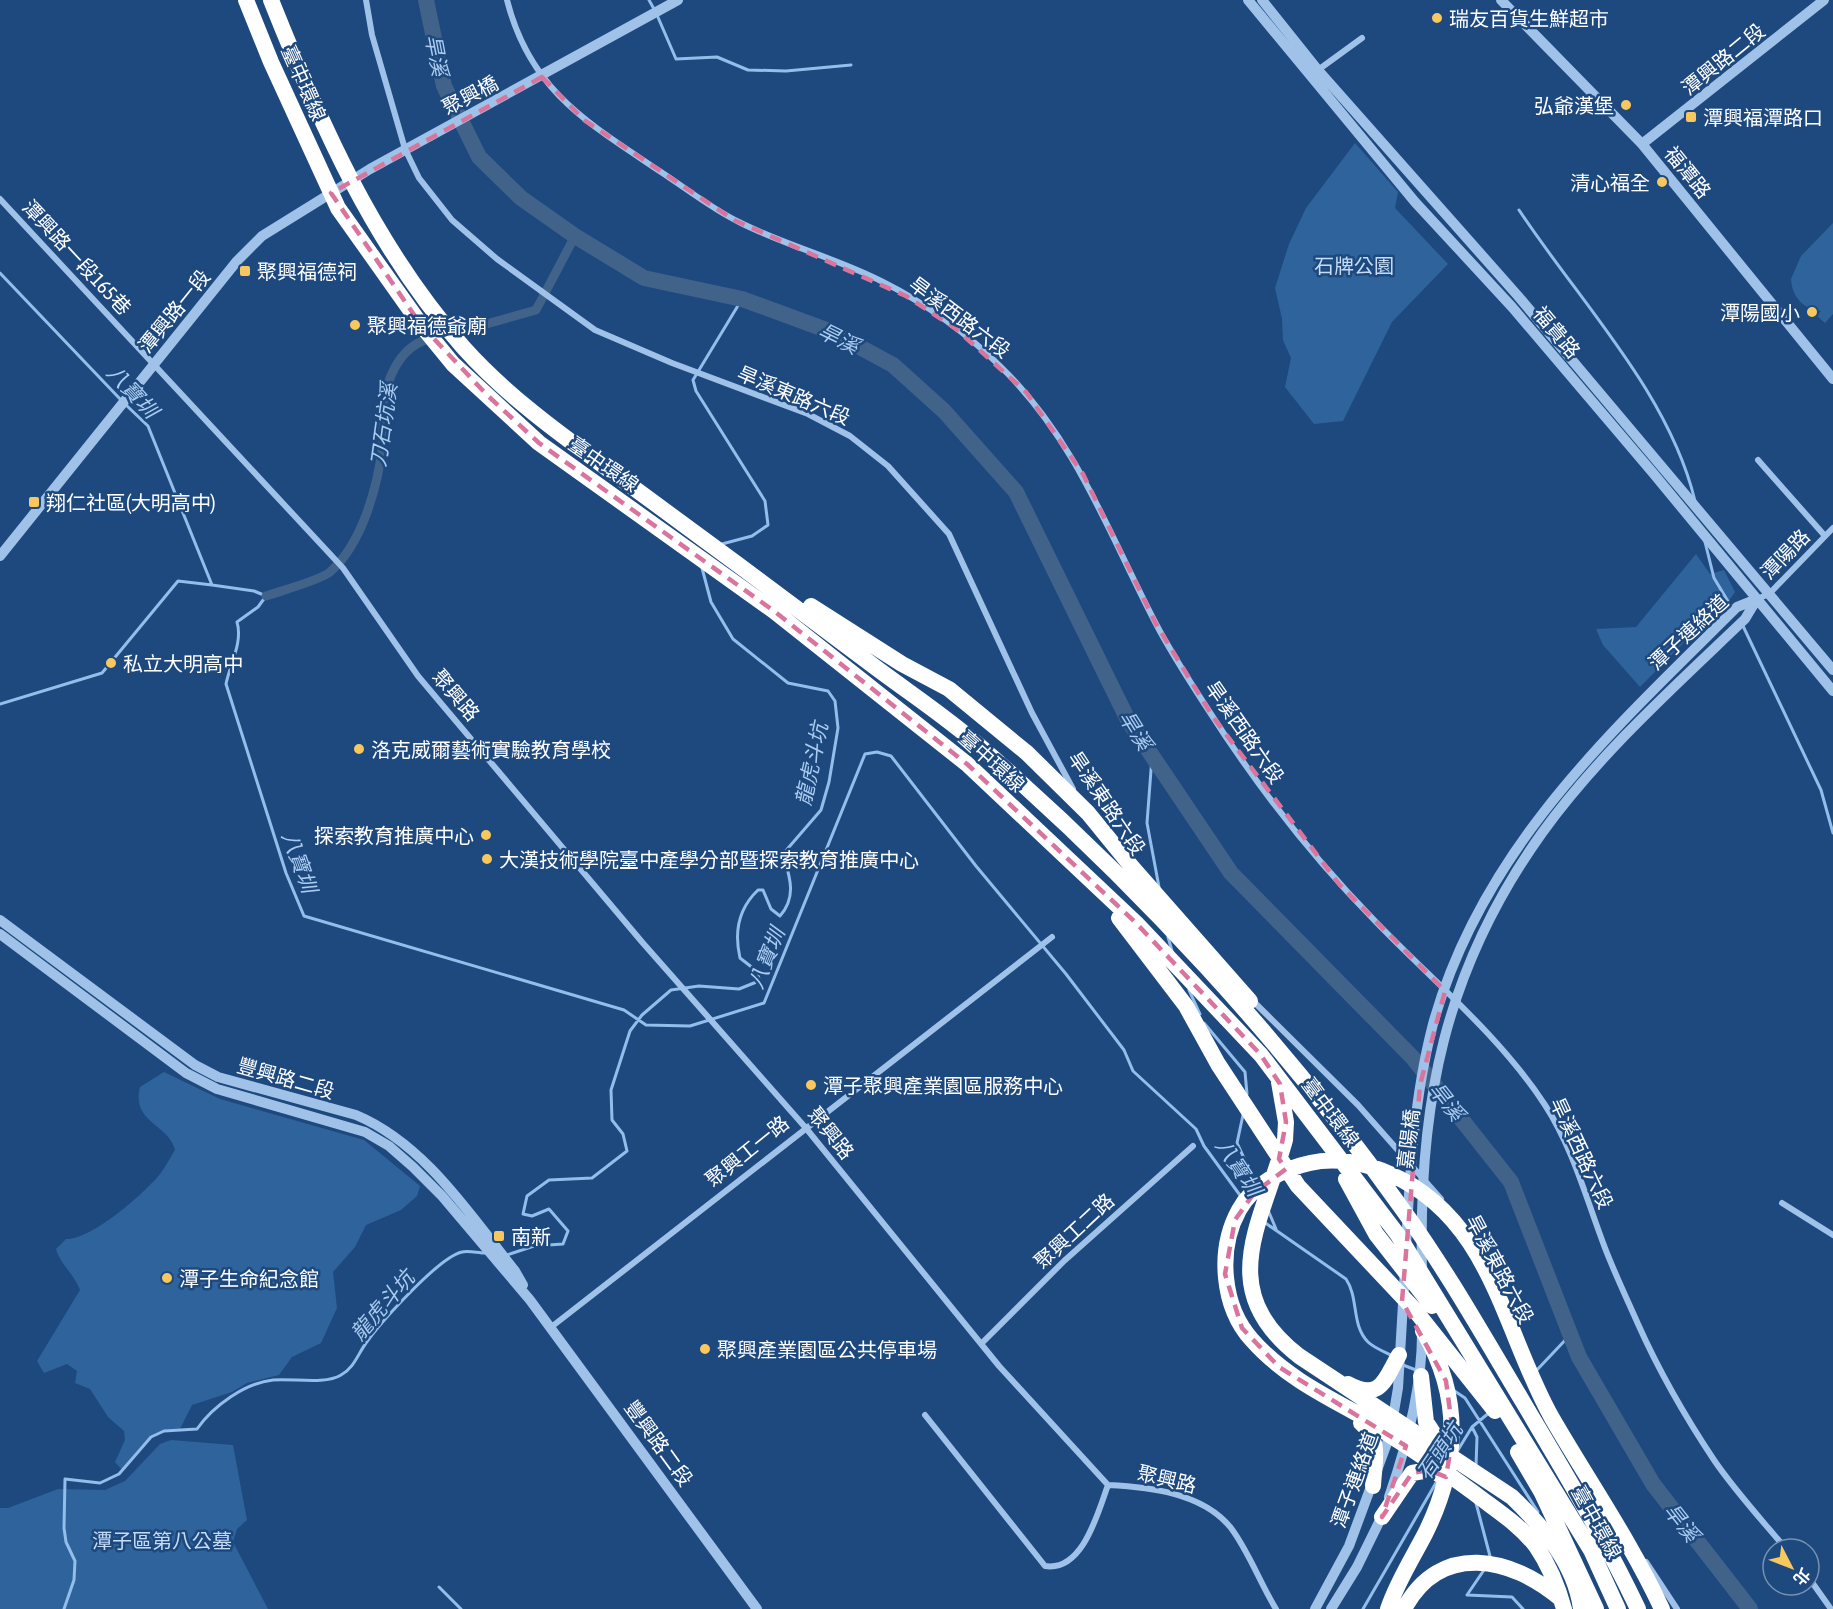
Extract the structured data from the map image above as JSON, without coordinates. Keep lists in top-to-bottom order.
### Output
{
  "streets": {
    "highway": ["臺中環線"],
    "street": [
      "潭興路二段",
      "聚興橋",
      "福潭路",
      "潭興路一段165巷",
      "潭興路一段",
      "旱溪西路六段",
      "福貴路",
      "旱溪東路六段",
      "潭陽路",
      "潭子連絡道",
      "聚興路",
      "豐興路二段",
      "嘉陽橋",
      "聚興工一路",
      "聚興工二路"
    ]
  },
  "crossings": [
    ["潭興路二段", "福潭路"],
    ["聚興橋", "潭興路一段"],
    ["聚興橋", "旱溪西路六段"],
    ["潭興路一段165巷", "潭興路一段"],
    ["潭興路一段165巷", "聚興路"],
    ["潭興路一段", "旱溪東路六段"],
    ["潭興路一段", "聚興路"],
    ["福貴路", "潭陽路"],
    ["福貴路", "潭子連絡道"],
    ["潭陽路", "潭子連絡道"],
    ["潭子連絡道", "嘉陽橋"],
    ["聚興路", "聚興工一路"],
    ["聚興路", "聚興工二路"],
    ["豐興路二段", "聚興工一路"]
  ],
  "water": [
    "旱溪",
    "八寶圳",
    "刀石坑溪",
    "龍虎斗坑",
    "石頭坑"
  ],
  "parks": ["石牌公園", "潭子區第八公墓"],
  "places": {
    "other": [
      "瑞友百貨生鮮超市",
      "弘爺漢堡",
      "清心福全",
      "潭陽國小",
      "聚興福德爺廟",
      "私立大明高中",
      "洛克威爾藝術實驗教育學校",
      "探索教育推廣中心",
      "大漢技術學院臺中產學分部暨探索教育推廣中心",
      "潭子聚興產業園區服務中心",
      "潭子生命紀念館",
      "聚興產業園區公共停車場"
    ],
    "transit": [
      "潭興福潭路口",
      "聚興福德祠",
      "翔仁社區(大明高中)",
      "南新"
    ]
  },
  "north": "bottom right"
}
